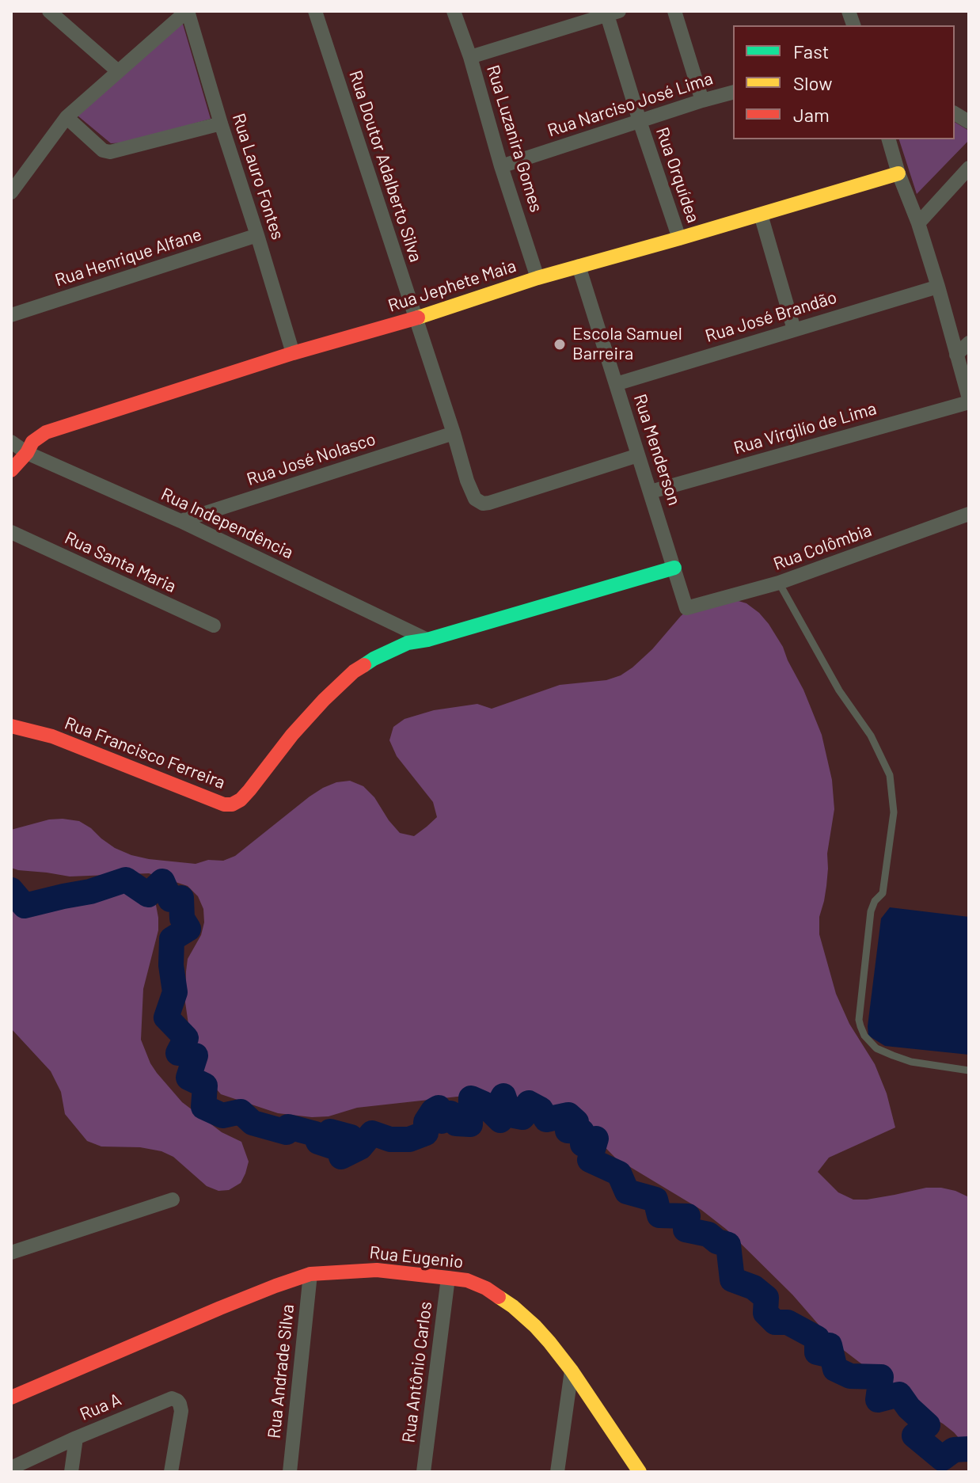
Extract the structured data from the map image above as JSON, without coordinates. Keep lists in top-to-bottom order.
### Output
{
  "streets": {
    "street": [
      "Rua Narciso José Lima",
      "Rua Luzanira Gomes",
      "Rua Doutor Adalberto Silva",
      "Rua Orquídea",
      "Rua Lauro Fontes",
      "Rua Henrique Alfane",
      "Rua Jephete Maia",
      "Rua José Brandão",
      "Rua Virgilío de Lima",
      "Rua Menderson",
      "Rua José Nolasco",
      "Rua Independência",
      "Rua Colômbia",
      "Rua Santa Maria",
      "Rua Francisco Ferreira",
      "Rua Eugenio",
      "Rua Andrade Silva",
      "Rua Antônio Carlos",
      "Rua A"
    ]
  },
  "crossings": [
    ["Rua Narciso José Lima", "Rua Luzanira Gomes"],
    ["Rua Narciso José Lima", "Rua Orquídea"],
    ["Rua Luzanira Gomes", "Rua Jephete Maia"],
    ["Rua Doutor Adalberto Silva", "Rua Jephete Maia"],
    ["Rua Doutor Adalberto Silva", "Rua Menderson"],
    ["Rua Doutor Adalberto Silva", "Rua José Nolasco"],
    ["Rua Orquídea", "Rua Jephete Maia"],
    ["Rua Lauro Fontes", "Rua Henrique Alfane"],
    ["Rua Lauro Fontes", "Rua Jephete Maia"],
    ["Rua Jephete Maia", "Rua Menderson"],
    ["Rua Jephete Maia", "Rua Independência"],
    ["Rua José Brandão", "Rua Menderson"],
    ["Rua Virgilío de Lima", "Rua Menderson"],
    ["Rua Menderson", "Rua Colômbia"],
    ["Rua José Nolasco", "Rua Independência"],
    ["Rua Independência", "Rua Francisco Ferreira"],
    ["Rua Eugenio", "Rua Andrade Silva"],
    ["Rua Eugenio", "Rua Antônio Carlos"]
  ],
  "places": ["Escola Samuel Barreira"],
  "legend": ["Fast", "Slow", "Jam"]
}
